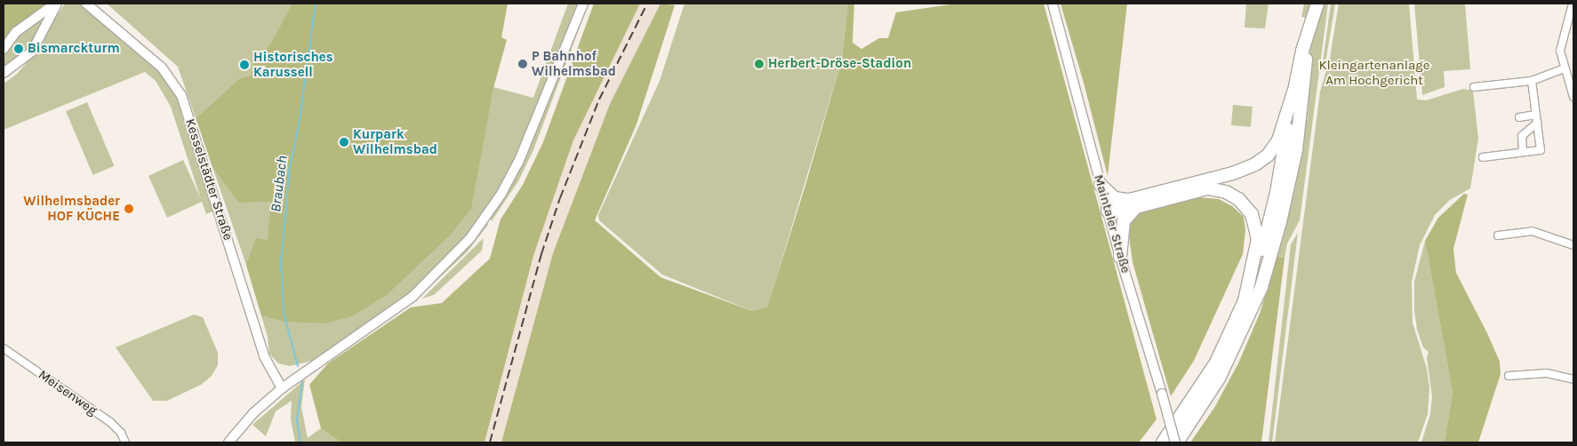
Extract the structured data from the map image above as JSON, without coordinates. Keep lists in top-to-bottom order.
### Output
{
  "streets": {
    "main road": ["Kesselstädter Straße", "Maintaler Straße"],
    "street": ["Meisenweg"]
  },
  "water": ["Braubach"],
  "parks": ["Kleingartenanlage Am Hochgericht"],
  "places": [
    "Bismarckturm",
    "P Bahnhof Wilhelmsbad",
    "Herbert-Dröse-Stadion",
    "Historisches Karussell",
    "Kurpark Wilhelmsbad",
    "Wilhelmsbader HOF KÜCHE"
  ]
}
